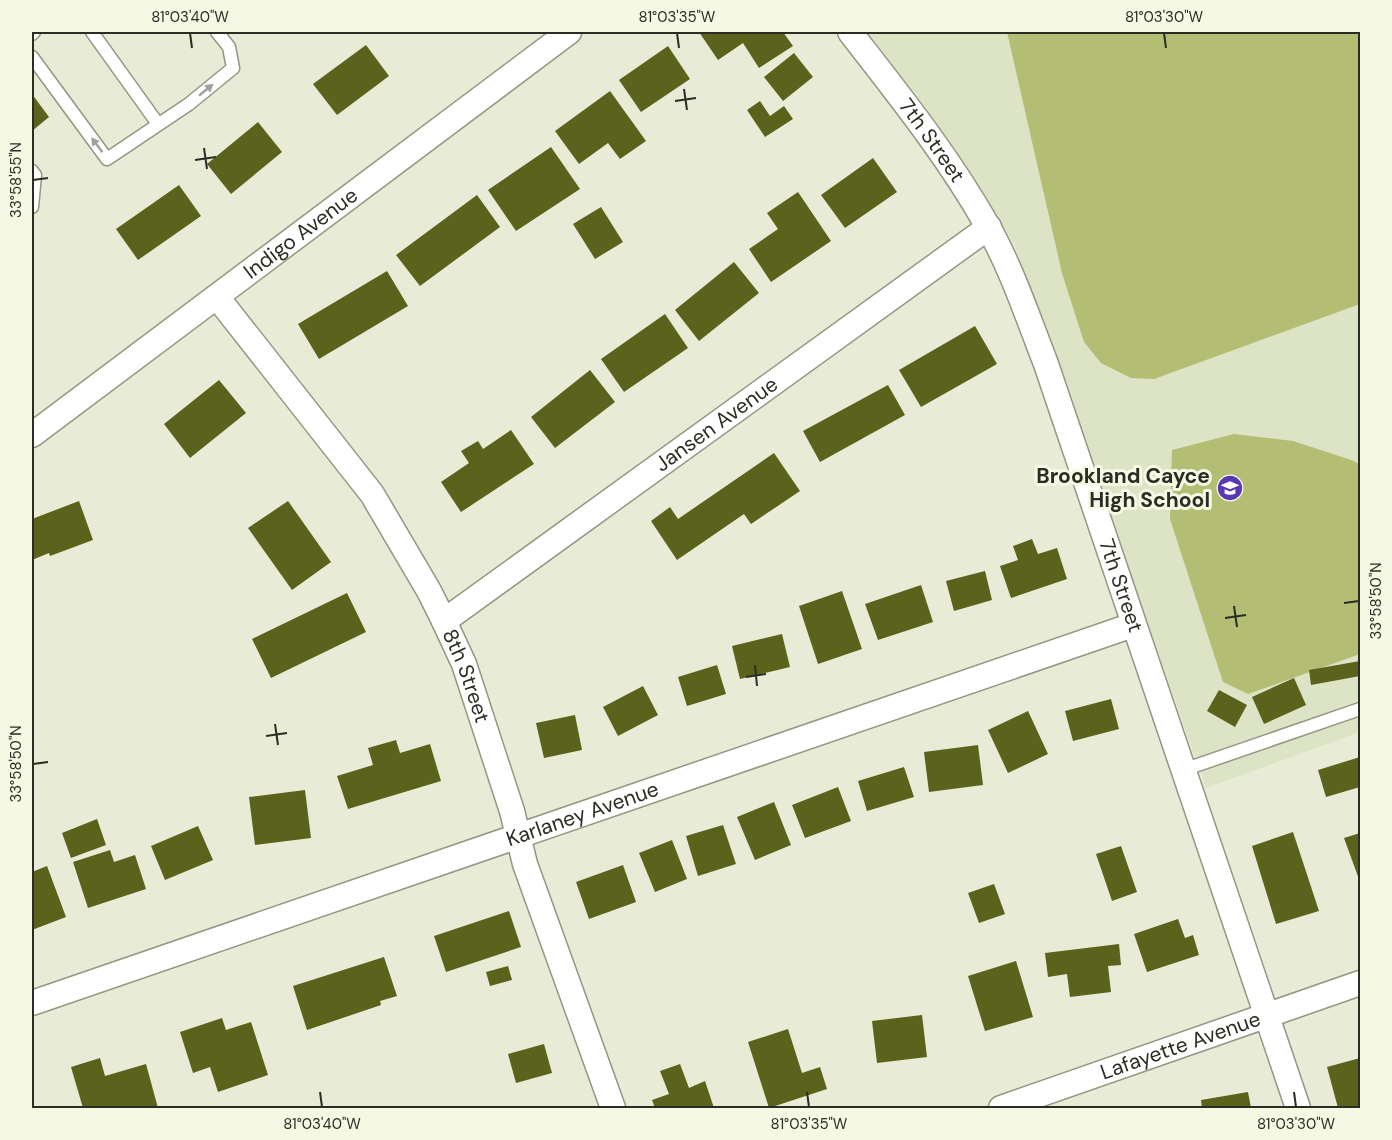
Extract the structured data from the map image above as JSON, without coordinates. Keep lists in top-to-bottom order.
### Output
{
  "streets": {
    "street": [
      "7th Street",
      "Indigo Avenue",
      "Jansen Avenue",
      "8th Street",
      "Karlaney Avenue",
      "Lafayette Avenue"
    ]
  },
  "crossings": [
    ["7th Street", "Jansen Avenue"],
    ["7th Street", "Karlaney Avenue"],
    ["7th Street", "Lafayette Avenue"],
    ["Indigo Avenue", "8th Street"],
    ["Jansen Avenue", "8th Street"],
    ["8th Street", "Karlaney Avenue"]
  ],
  "places": {
    "school or university": ["Brookland Cayce High School"]
  },
  "coordinates": [
    "81°03'40\"W",
    "81°03'35\"W",
    "81°03'30\"W",
    "33°58'55\"N",
    "33°58'50\"N"
  ]
}
